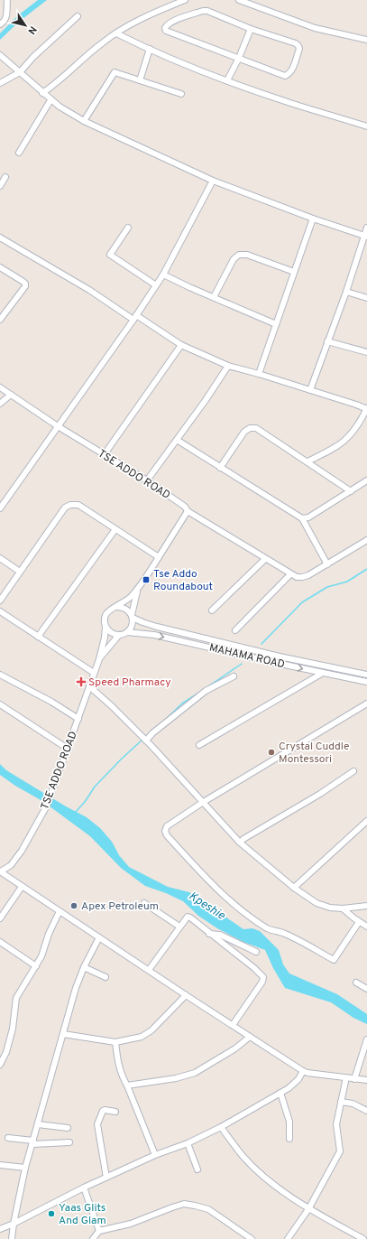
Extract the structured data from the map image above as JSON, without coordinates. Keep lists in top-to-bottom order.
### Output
{
  "streets": {
    "street": ["TSE ADDO ROAD", "MAHAMA ROAD"]
  },
  "crossings": [
    ["TSE ADDO ROAD", "MAHAMA ROAD"]
  ],
  "water": ["Kpeshie"],
  "places": {
    "transit": ["Tse Addo Roundabout"],
    "health": ["Speed Pharmacy"],
    "other": ["Crystal Cuddle Montessori", "Apex Petroleum", "Yaas Glits And Glam"]
  },
  "north": "bottom right"
}
